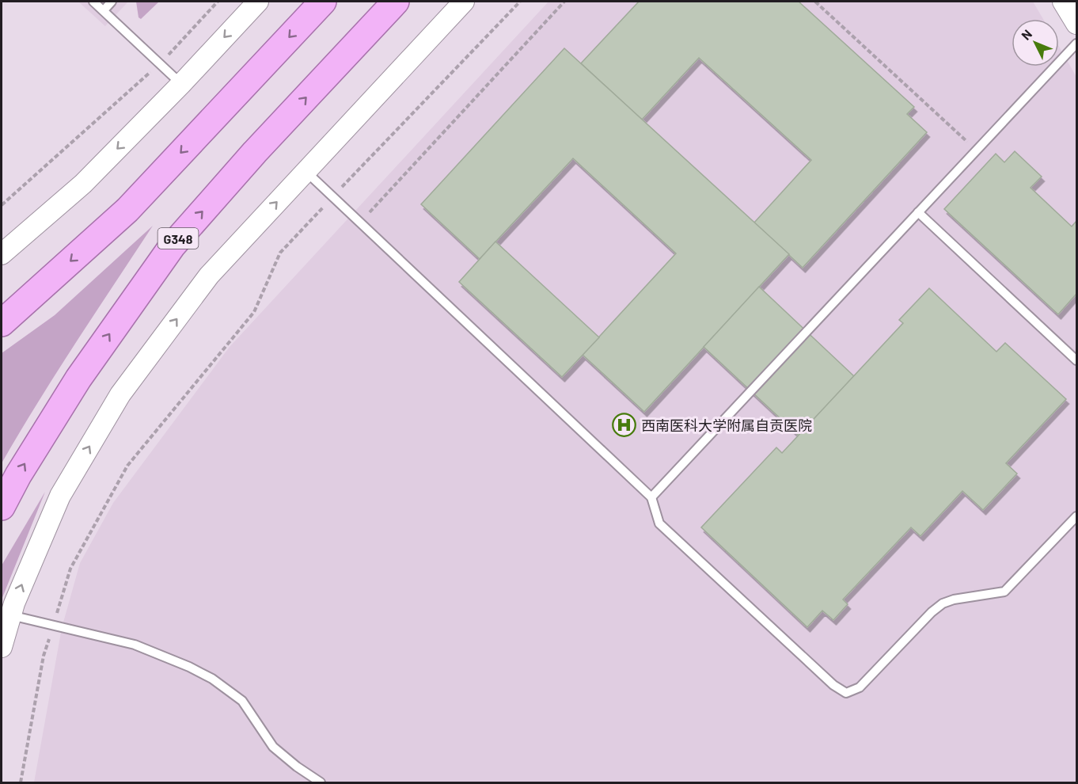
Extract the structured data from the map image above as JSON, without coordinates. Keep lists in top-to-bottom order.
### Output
{
  "streets": {
    "highway": ["G348"]
  },
  "places": {
    "hospital": ["西南医科大学附属自贡医院"]
  },
  "north": "top left"
}
